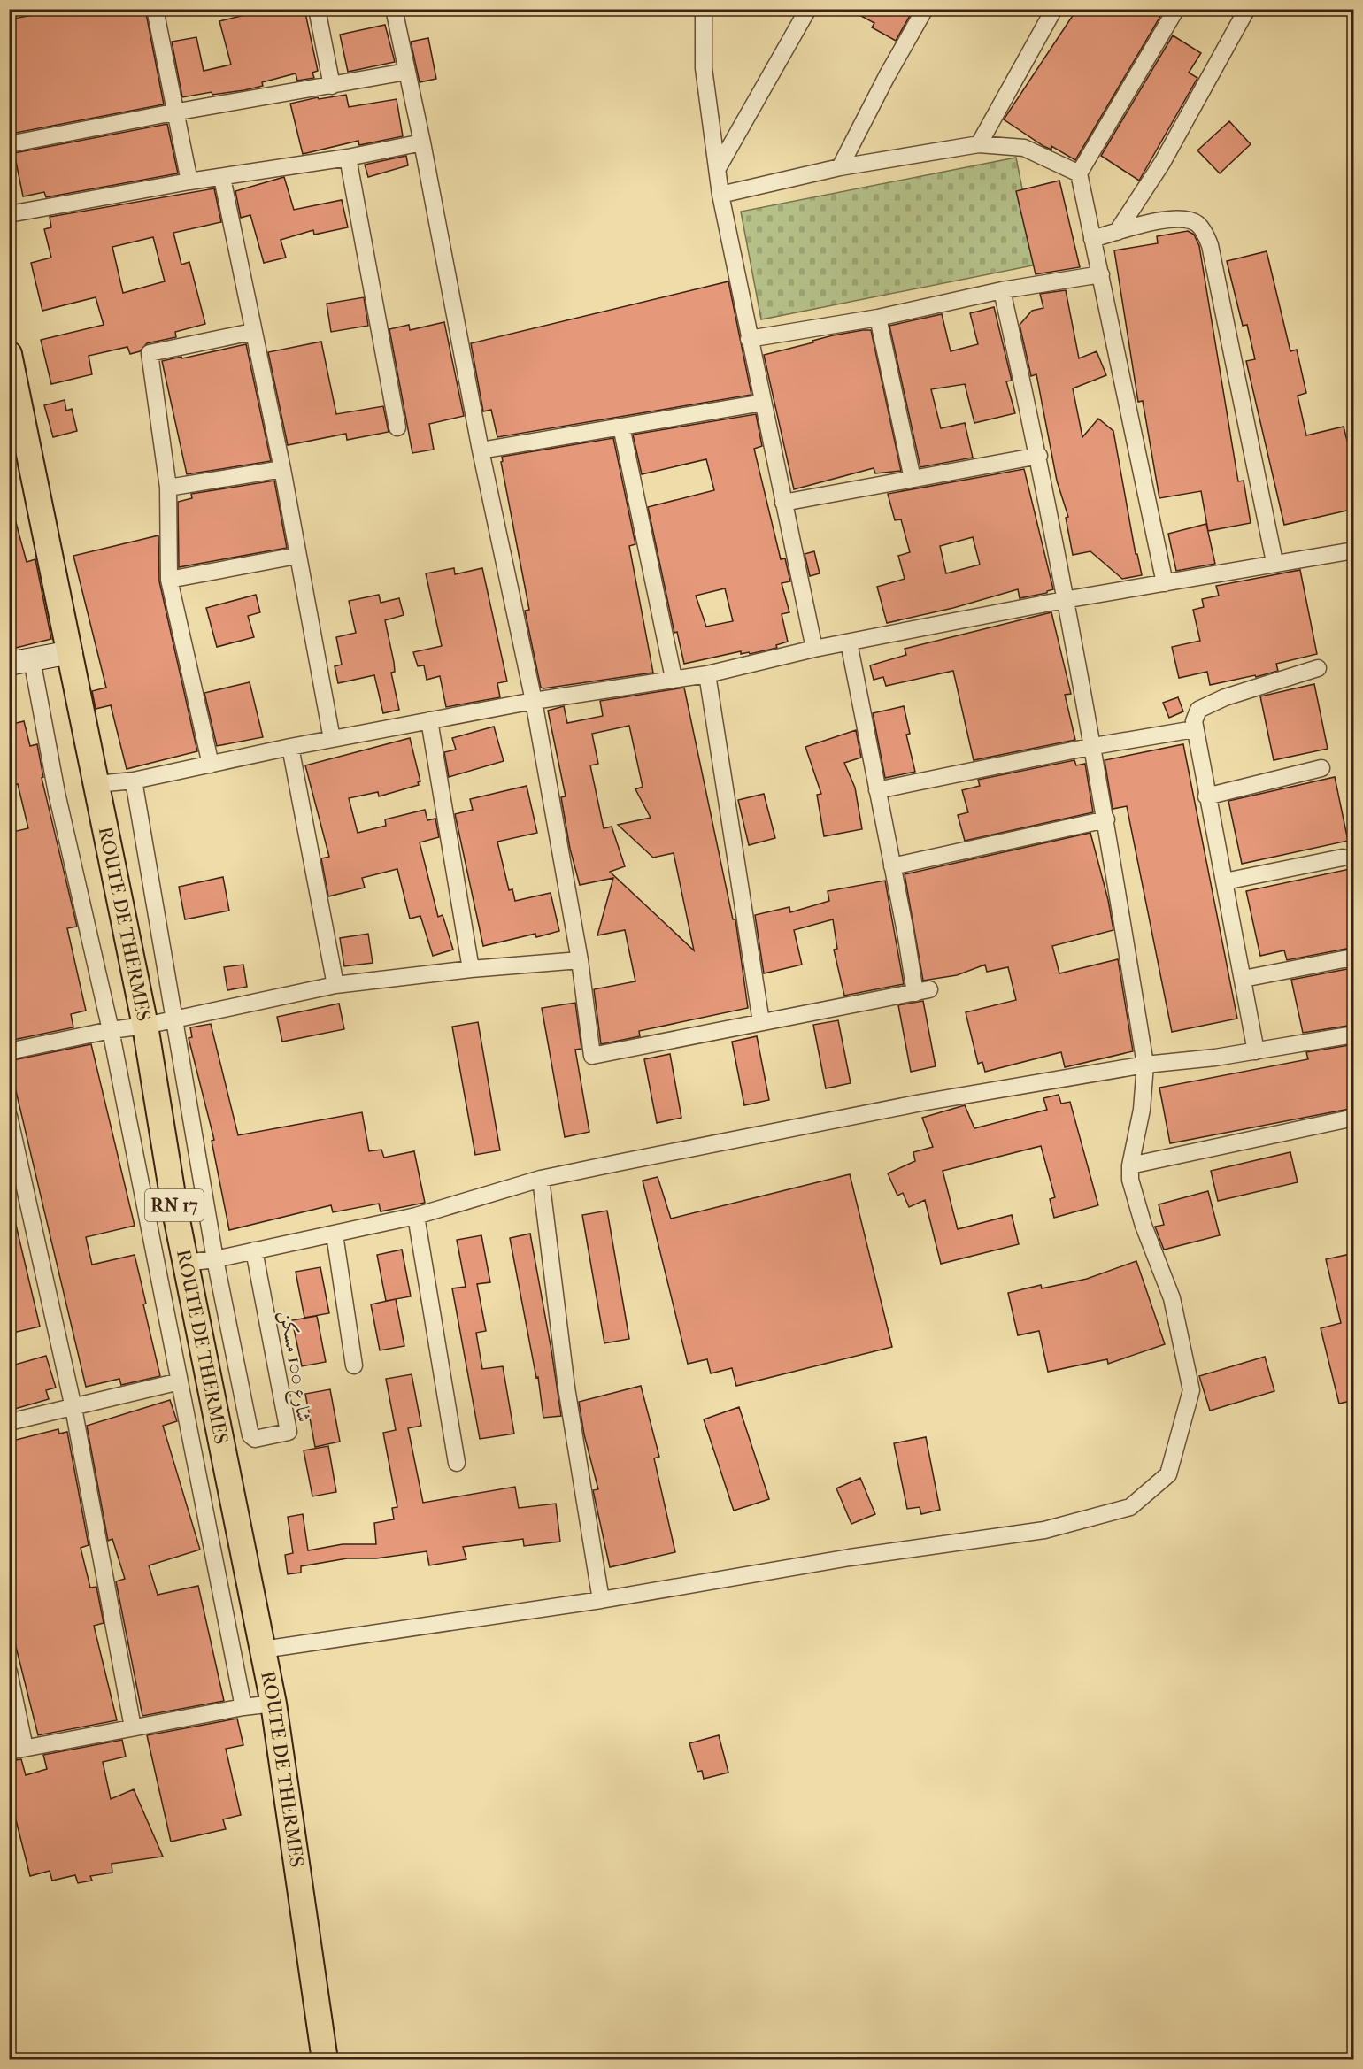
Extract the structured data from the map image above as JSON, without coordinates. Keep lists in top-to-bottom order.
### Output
{
  "streets": {
    "main road": ["ROUTE DE THERMES", "RN 17"],
    "street": ["شارع 100 مسكن"]
  }
}
